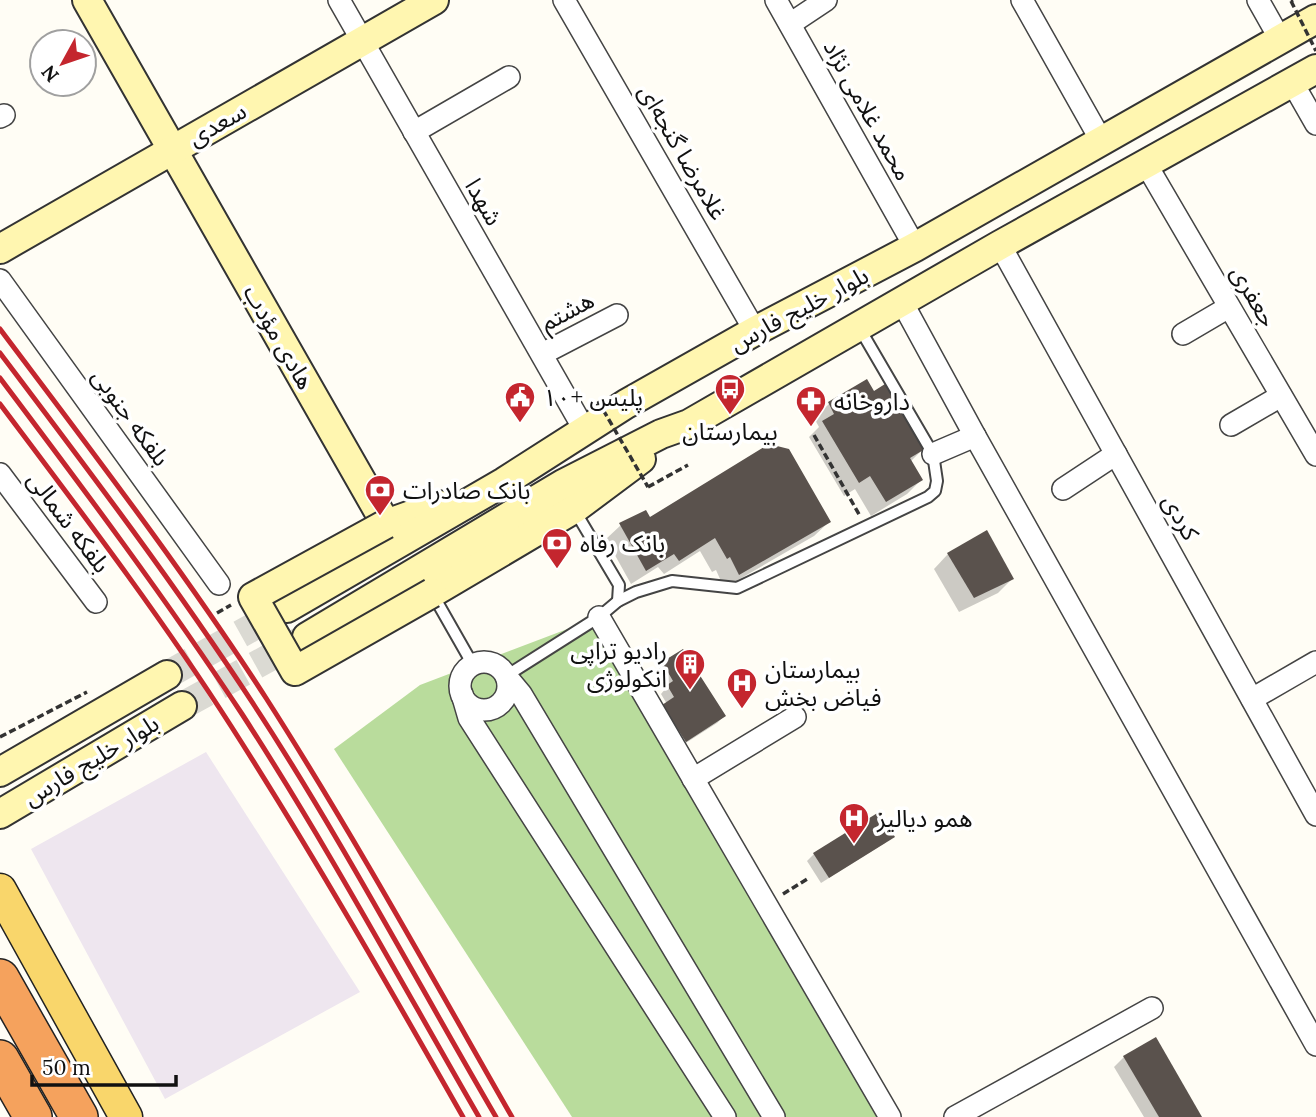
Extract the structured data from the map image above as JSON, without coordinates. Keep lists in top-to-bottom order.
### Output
{
  "streets": {
    "main road": ["سعدی", "بلوار خلیج فارس", "هادی مؤدب"],
    "street": [
      "محمد غلامی نژاد",
      "غلامرضا گنجه‌ای",
      "شهدا",
      "جعفری",
      "هشتم",
      "بلفکه جنوبی",
      "کردی",
      "بلفکه شمالی"
    ]
  },
  "crossings": [
    ["محمد غلامی نژاد", "بلوار خلیج فارس"],
    ["سعدی", "شهدا"],
    ["سعدی", "هادی مؤدب"],
    ["غلامرضا گنجه‌ای", "بلوار خلیج فارس"],
    ["شهدا", "بلوار خلیج فارس"],
    ["شهدا", "هشتم"],
    ["جعفری", "بلوار خلیج فارس"],
    ["بلوار خلیج فارس", "کردی"]
  ],
  "places": {
    "bus stop": ["بیمارستان"],
    "public building": ["پلیس +۱۰"],
    "pharmacy": ["داروخانه"],
    "bank": ["بانک صادرات", "بانک رفاه"],
    "building": ["رادیو تراپی انکولوژی"],
    "hospital": ["بیمارستان فیاض بخش", "همو دیالیز"]
  },
  "scale_bar": "50 m",
  "north": "bottom left"
}
